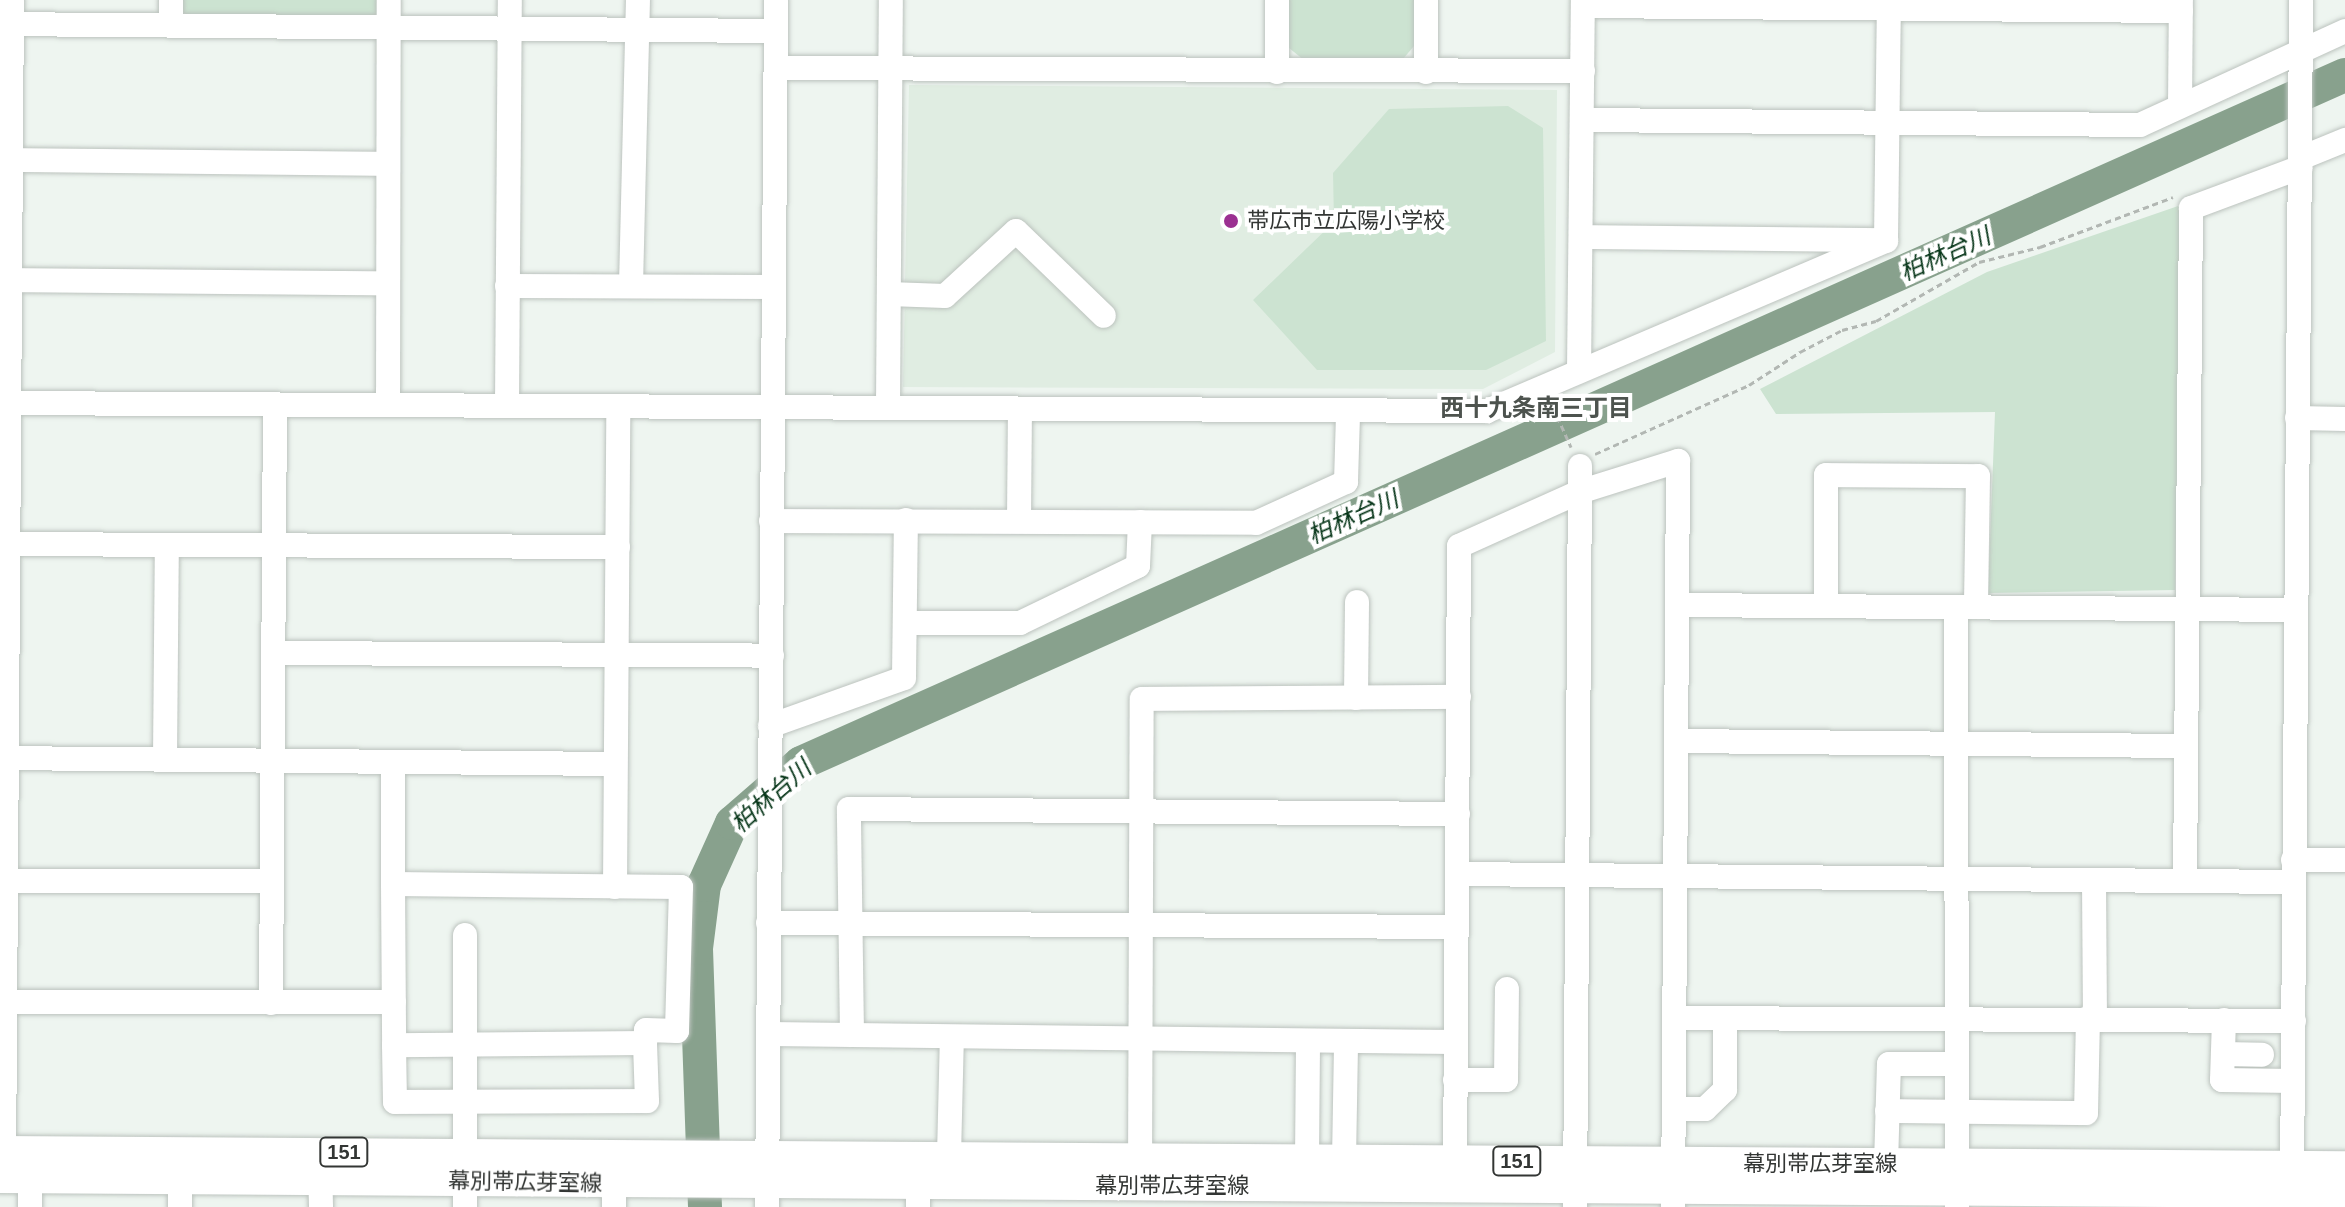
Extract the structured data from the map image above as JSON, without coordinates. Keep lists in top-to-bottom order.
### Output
{
  "streets": {
    "main road": ["151", "幕別帯広芽室線"]
  },
  "districts": ["西十九条南三丁目"],
  "water": ["柏林台川"],
  "places": ["帯広市立広陽小学校"]
}
